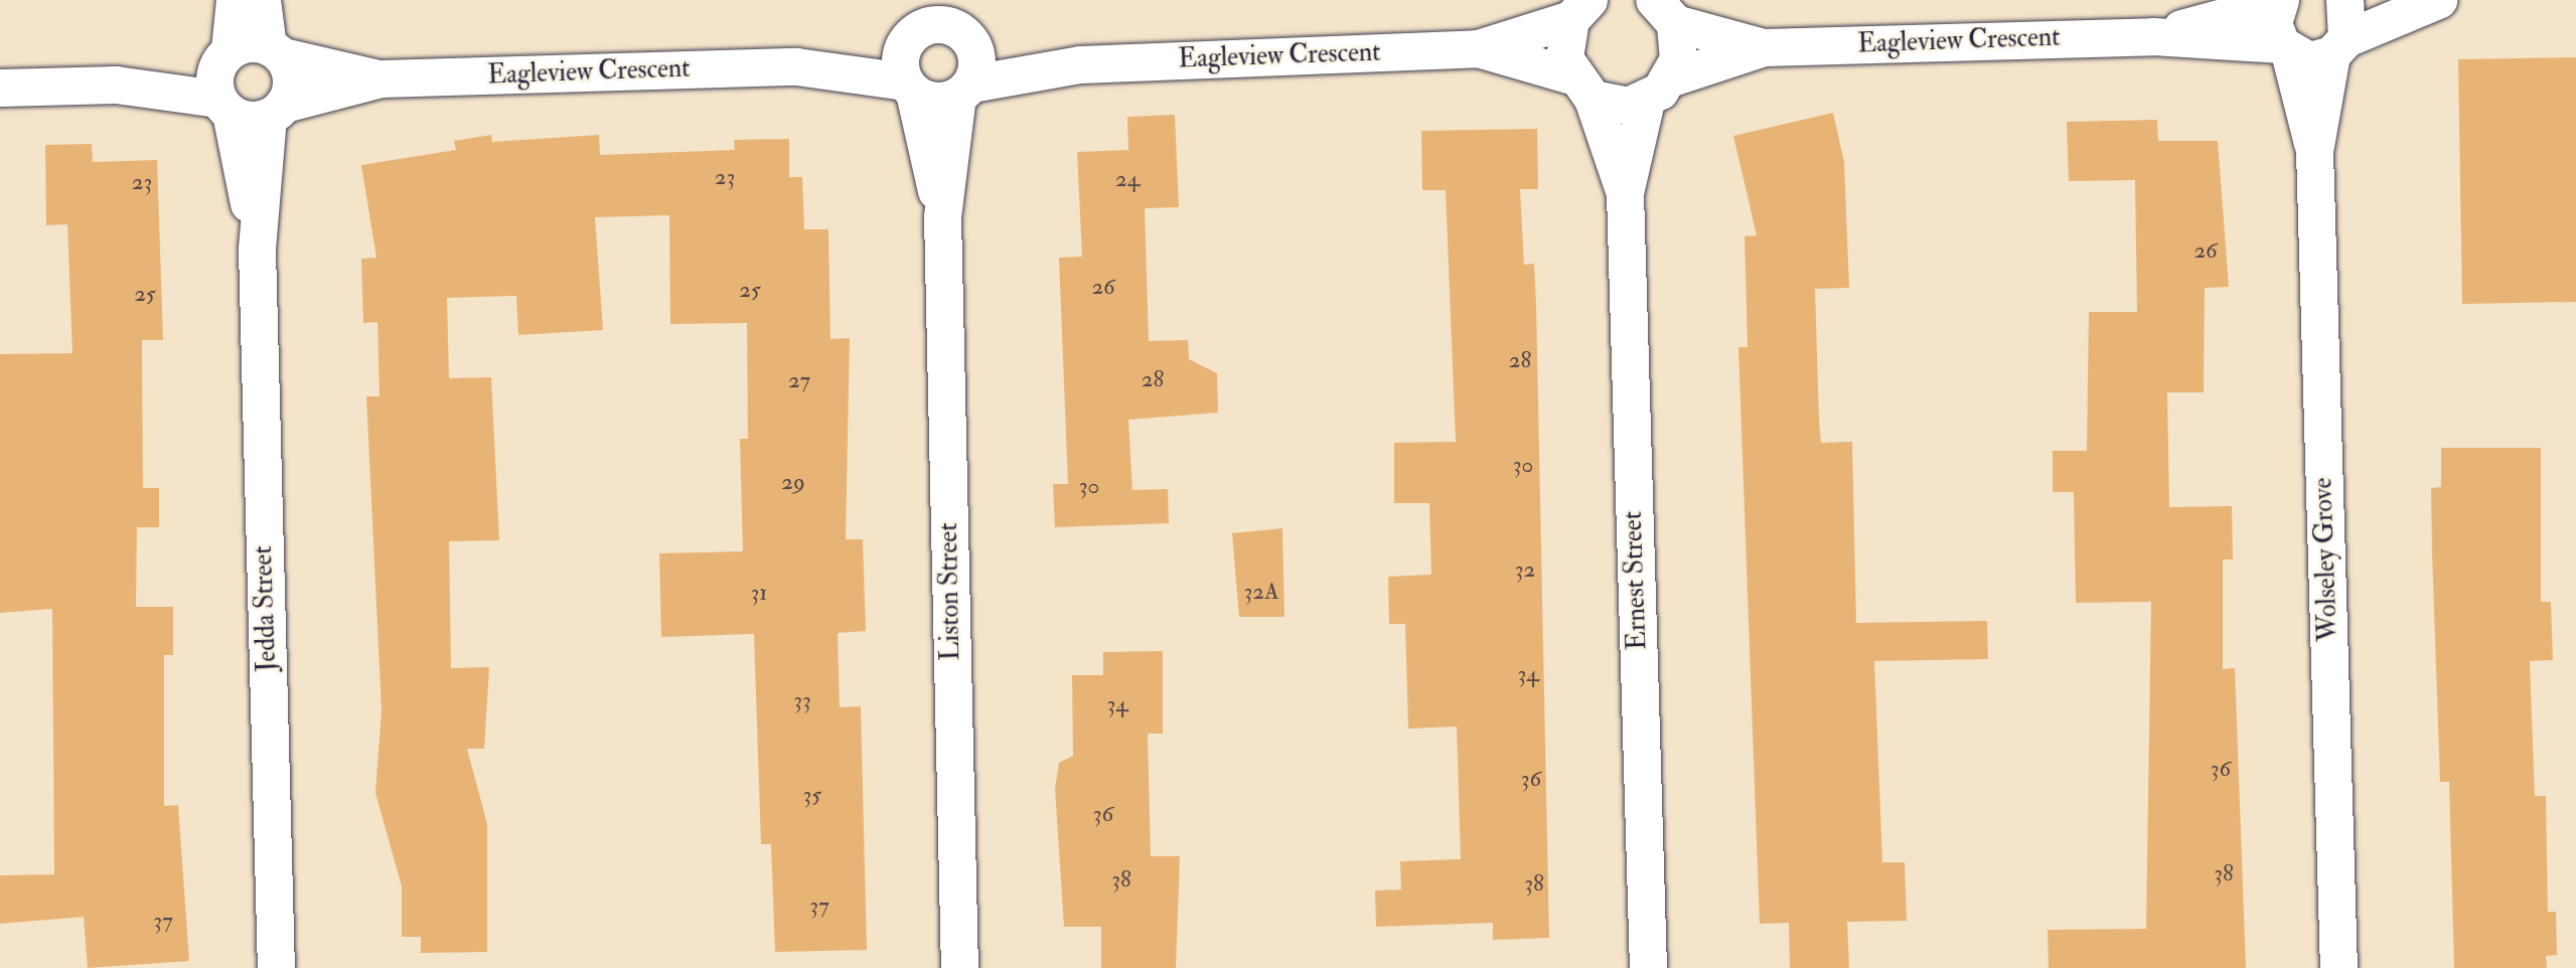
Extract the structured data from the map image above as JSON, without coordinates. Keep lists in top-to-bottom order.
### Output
{
  "streets": {
    "street": [
      "Eagleview Crescent",
      "Wolseley Grove",
      "Ernest Street",
      "Liston Street",
      "Jedda Street"
    ]
  },
  "crossings": [
    ["Eagleview Crescent", "Wolseley Grove"],
    ["Eagleview Crescent", "Ernest Street"],
    ["Eagleview Crescent", "Liston Street"],
    ["Eagleview Crescent", "Jedda Street"]
  ],
  "house_numbers": [
    "23",
    "24",
    "23",
    "26",
    "26",
    "25",
    "25",
    "28",
    "28",
    "27",
    "30",
    "29",
    "30",
    "32",
    "32A",
    "31",
    "34",
    "33",
    "34",
    "36",
    "36",
    "35",
    "36",
    "38",
    "38",
    "38",
    "37",
    "37"
  ]
}
